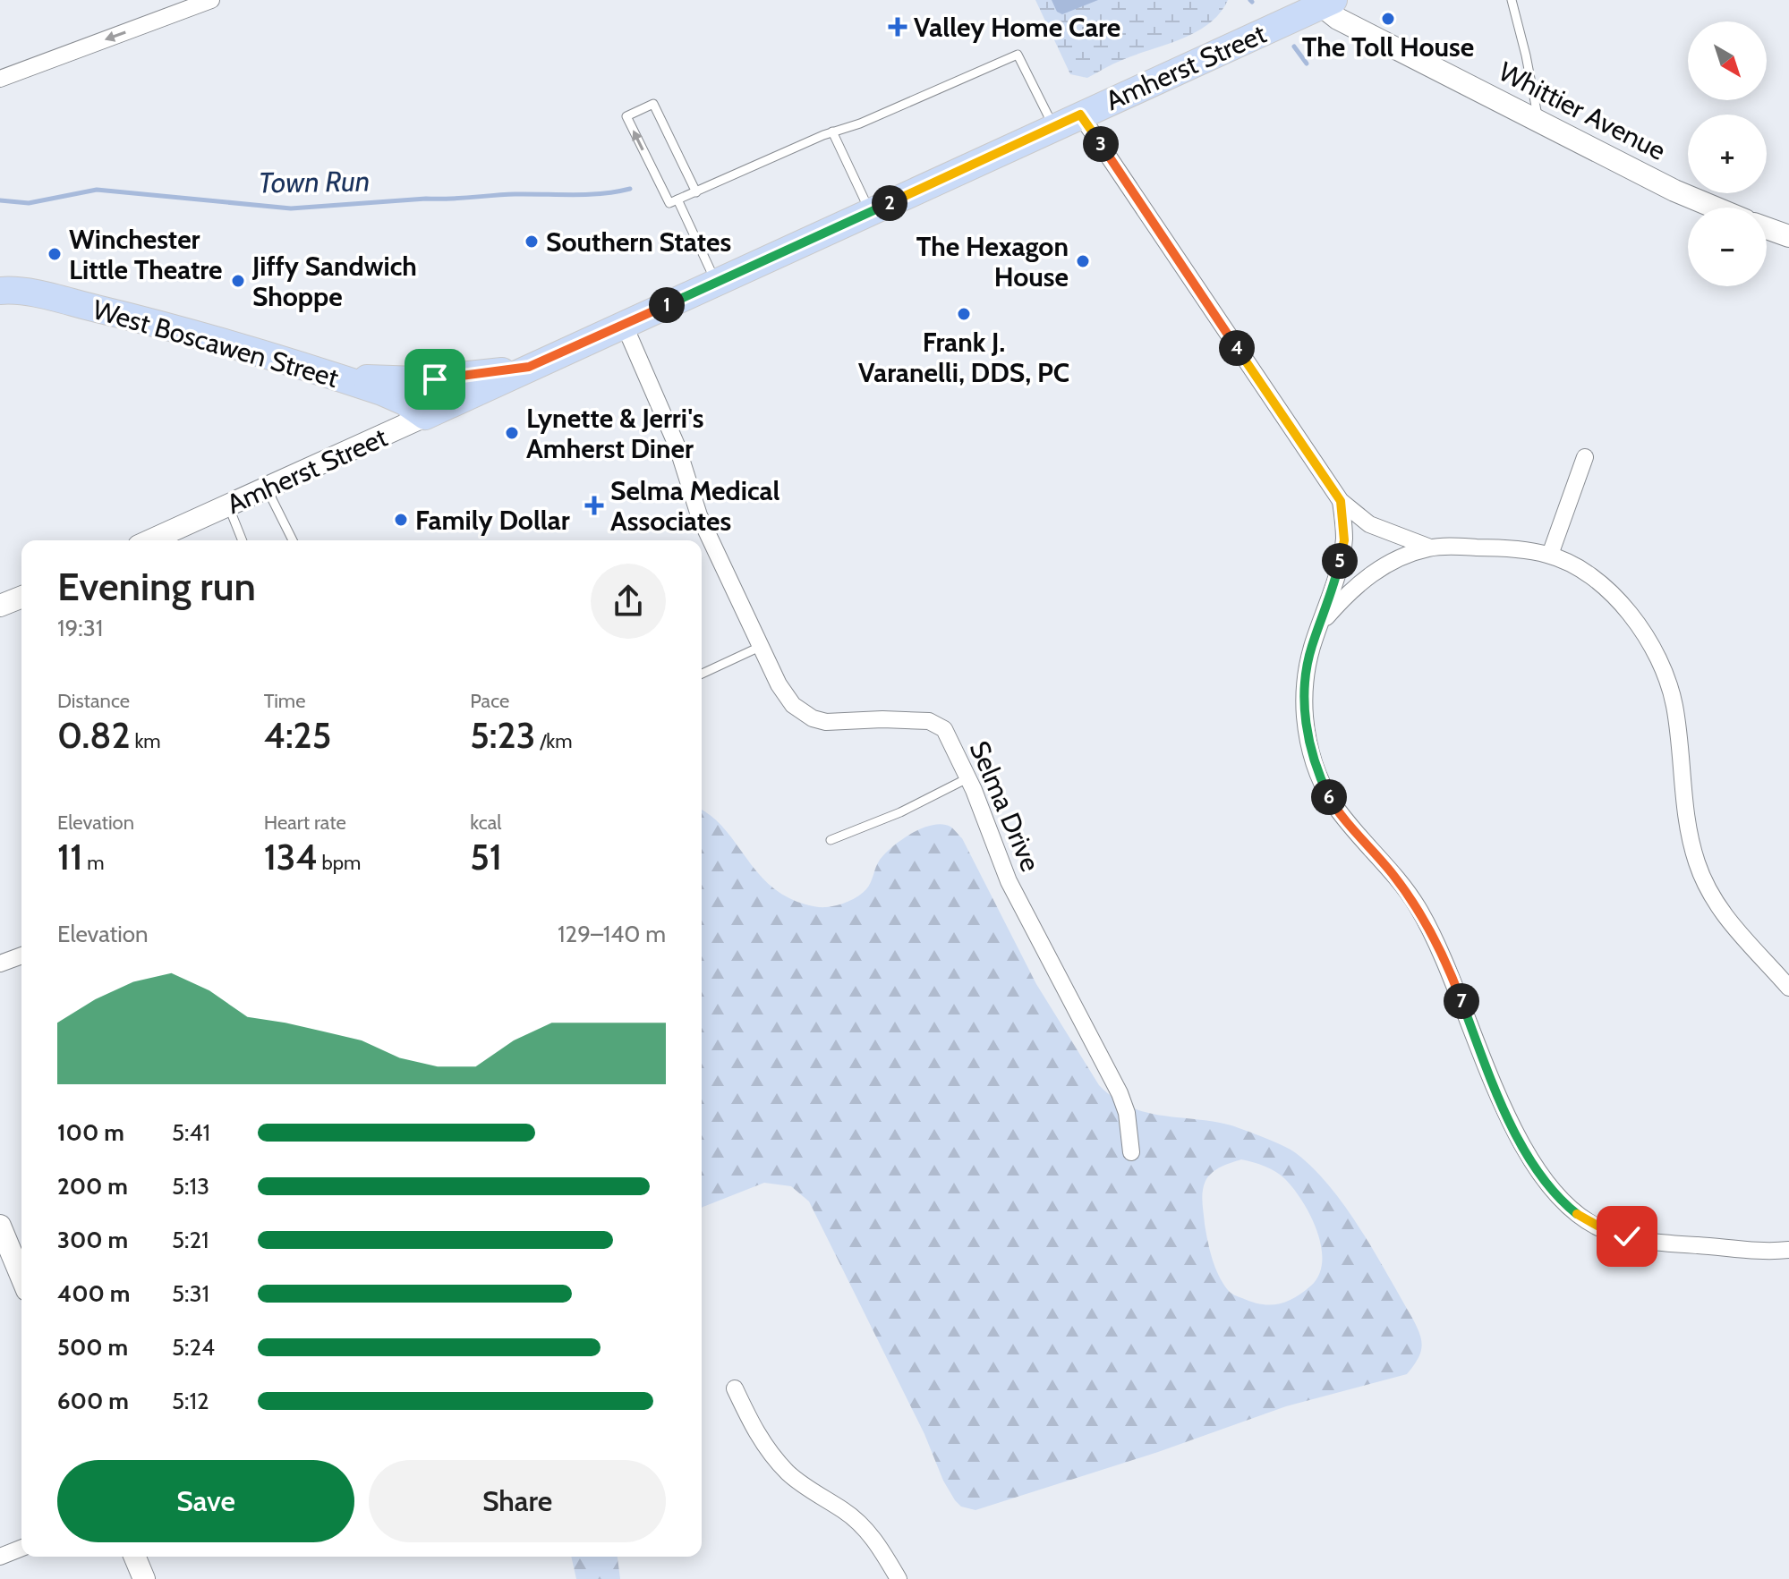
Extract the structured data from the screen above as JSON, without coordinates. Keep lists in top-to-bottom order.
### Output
{
  "streets": {
    "main road": ["Amherst Street", "West Boscawen Street"],
    "street": ["Whittier Avenue", "Selma Drive"]
  },
  "crossings": [
    ["Amherst Street", "Whittier Avenue"],
    ["Amherst Street", "West Boscawen Street"],
    ["Amherst Street", "Selma Drive"]
  ],
  "water": ["Town Run"],
  "places": {
    "other": [
      "The Toll House",
      "Southern States",
      "Winchester Little Theatre",
      "The Hexagon House",
      "Jiffy Sandwich Shoppe",
      "Frank J. Varanelli, DDS, PC",
      "Lynette & Jerri's Amherst Diner",
      "Family Dollar"
    ],
    "health": ["Valley Home Care", "Selma Medical Associates"]
  },
  "north": "bottom right",
  "page": {
    "map_buttons": ["+", "−"],
    "pins": [
      "3",
      "2",
      "1",
      "4",
      "5",
      "6",
      "7"
    ],
    "heading": ["Evening run", "19:31"],
    "stats": [
      ["Distance", "0.82 km"],
      ["Time", "4:25"],
      ["Pace", "5:23 /km"],
      ["Elevation", "11 m"],
      ["Heart rate", "134 bpm"],
      ["kcal", "51"]
    ],
    "chart": ["Elevation", "129–140 m"],
    "list": [
      {
        "name": "100 m",
        "note": "5:41"
      },
      {
        "name": "200 m",
        "note": "5:13"
      },
      {
        "name": "300 m",
        "note": "5:21"
      },
      {
        "name": "400 m",
        "note": "5:31"
      },
      {
        "name": "500 m",
        "note": "5:24"
      },
      {
        "name": "600 m",
        "note": "5:12"
      }
    ],
    "buttons": ["Save", "Share"]
  }
}
